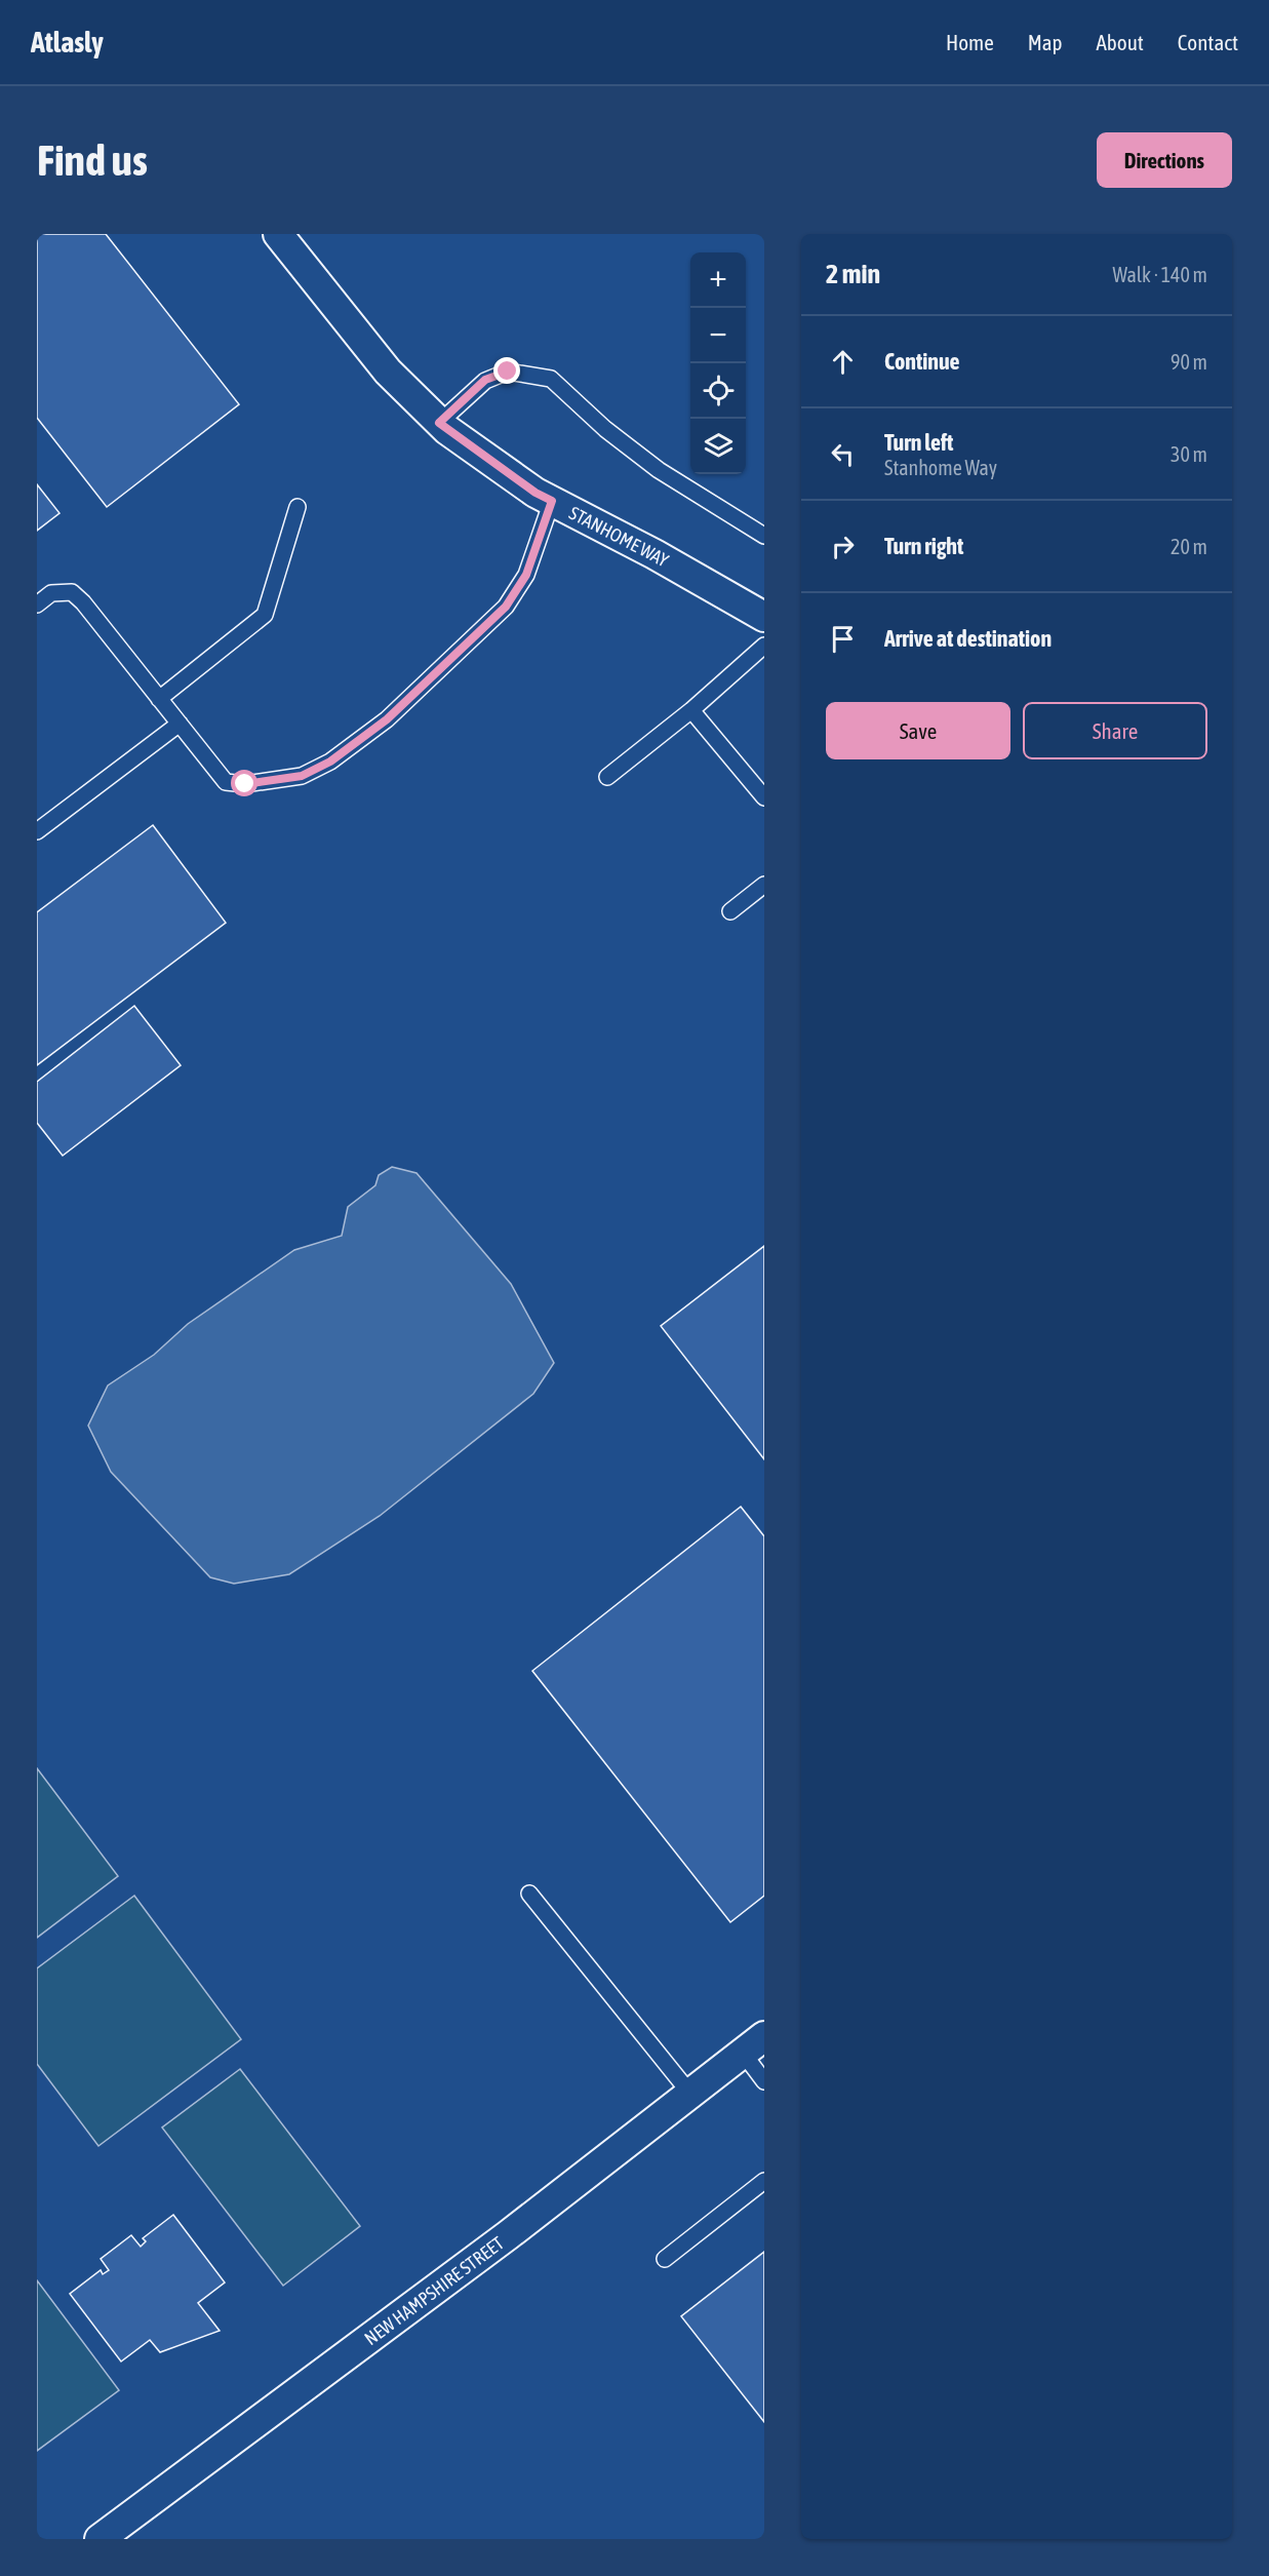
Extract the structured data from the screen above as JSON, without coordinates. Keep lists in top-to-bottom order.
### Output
{
  "streets": {
    "street": ["STANHOME WAY", "NEW HAMPSHIRE STREET"]
  },
  "page": {
    "header": "Atlasly",
    "nav": [
      "Home",
      "Map",
      "About",
      "Contact"
    ],
    "buttons": [
      "Directions",
      ["Save", "Share"]
    ],
    "title": "Find us",
    "heading": ["2 min", "Walk · 140 m"],
    "map_buttons": ["+", "−"],
    "list": [
      ["Continue", "90 m"],
      ["Turn left", "Stanhome Way", "30 m"],
      ["Turn right", "20 m"],
      "Arrive at destination"
    ]
  }
}
